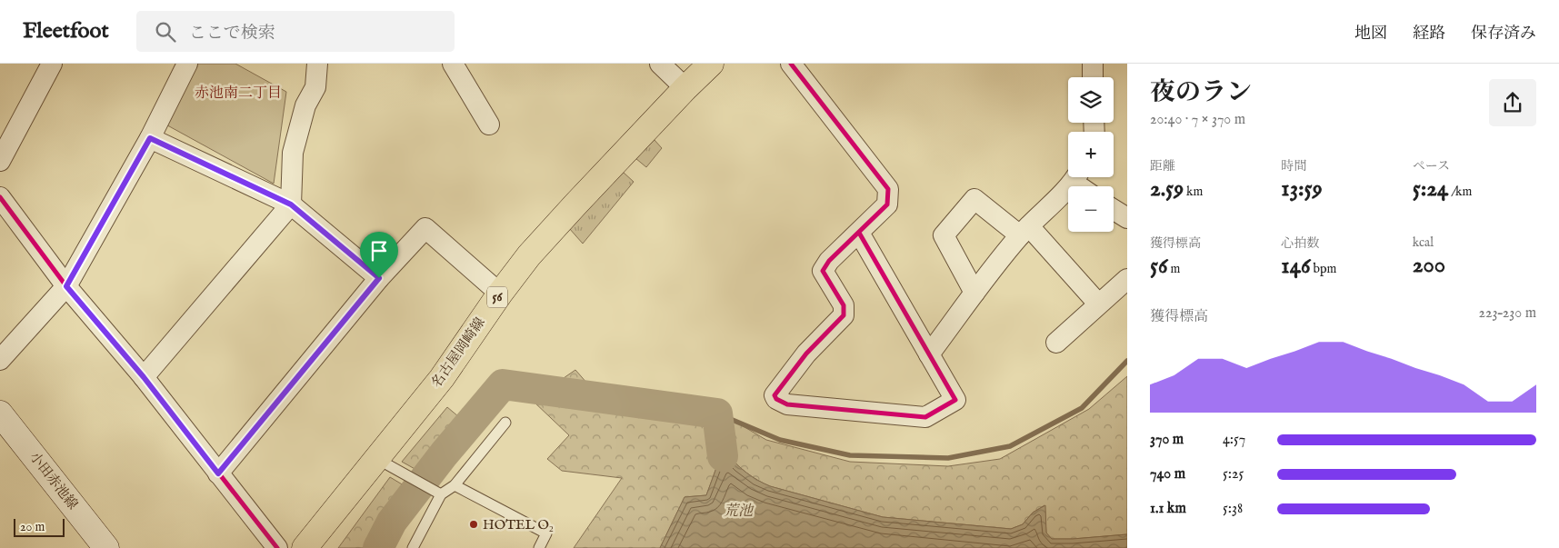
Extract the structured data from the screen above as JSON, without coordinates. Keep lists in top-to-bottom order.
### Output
{
  "streets": {
    "main road": ["56", "名古屋岡崎線"],
    "street": ["小田赤池線"]
  },
  "districts": ["赤池南二丁目"],
  "water": ["荒池"],
  "places": ["HOTEL O₂"],
  "scale_bar": "20 m",
  "page": {
    "header": "Fleetfoot",
    "search": "ここで検索",
    "nav": ["地図", "経路", "保存済み"],
    "heading": ["夜のラン", "20:40 · 7 × 370 m"],
    "map_buttons": ["+", "−"],
    "stats": [
      ["距離", "2.59 km"],
      ["時間", "13:59"],
      ["ペース", "5:24 /km"],
      ["獲得標高", "56 m"],
      ["心拍数", "146 bpm"],
      ["kcal", "200"]
    ],
    "chart": ["獲得標高", "223–230 m"],
    "list": [
      {
        "name": "370 m",
        "note": "4:57"
      },
      {
        "name": "740 m",
        "note": "5:25"
      },
      {
        "name": "1.1 km",
        "note": "5:38"
      }
    ],
    "scale": "20 m"
  }
}
